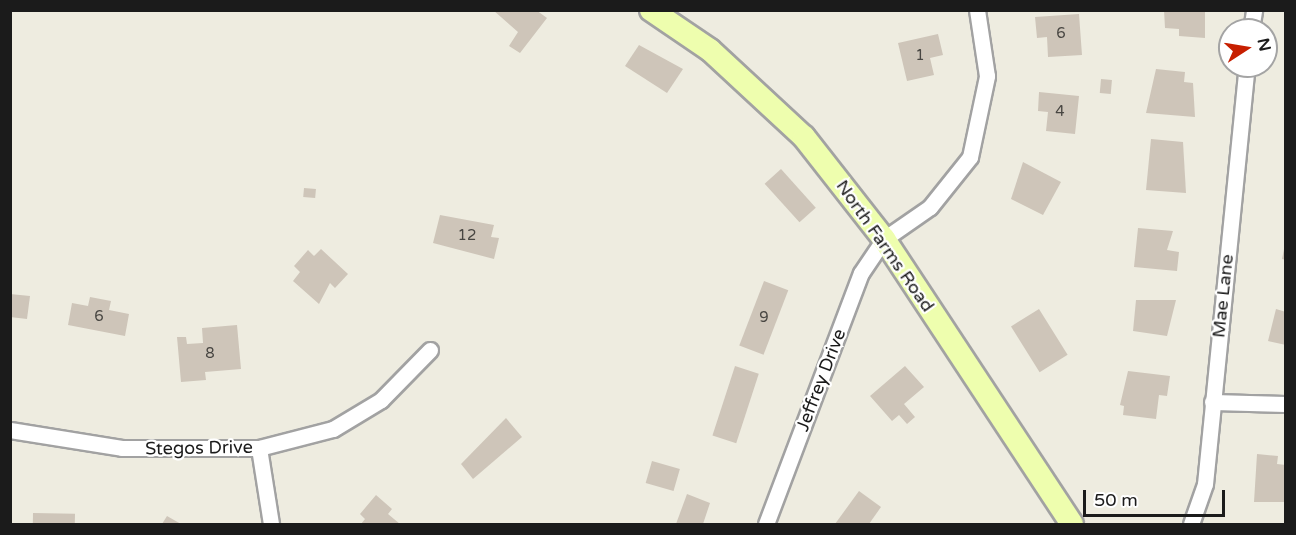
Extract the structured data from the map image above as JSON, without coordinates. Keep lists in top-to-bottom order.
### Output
{
  "streets": {
    "main road": ["North Farms Road"],
    "street": ["Mae Lane", "Jeffrey Drive", "Stegos Drive"]
  },
  "crossings": [
    ["North Farms Road", "Jeffrey Drive"]
  ],
  "house_numbers": [
    "6",
    "1",
    "4",
    "12",
    "6",
    "9",
    "8"
  ],
  "scale_bar": "50 m",
  "north": "right"
}
